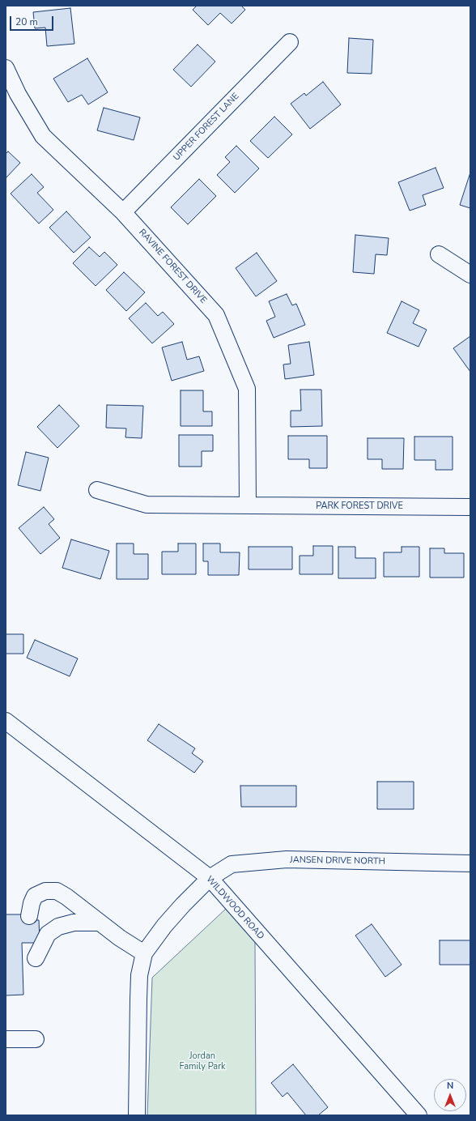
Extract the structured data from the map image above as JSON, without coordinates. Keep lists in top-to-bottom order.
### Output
{
  "streets": {
    "street": [
      "UPPER FOREST LANE",
      "RAVINE FOREST DRIVE",
      "PARK FOREST DRIVE",
      "JANSEN DRIVE NORTH",
      "WILDWOOD ROAD"
    ]
  },
  "crossings": [
    ["UPPER FOREST LANE", "RAVINE FOREST DRIVE"],
    ["RAVINE FOREST DRIVE", "PARK FOREST DRIVE"],
    ["JANSEN DRIVE NORTH", "WILDWOOD ROAD"]
  ],
  "parks": ["Jordan Family Park"],
  "scale_bar": "20 m",
  "north": "top"
}
